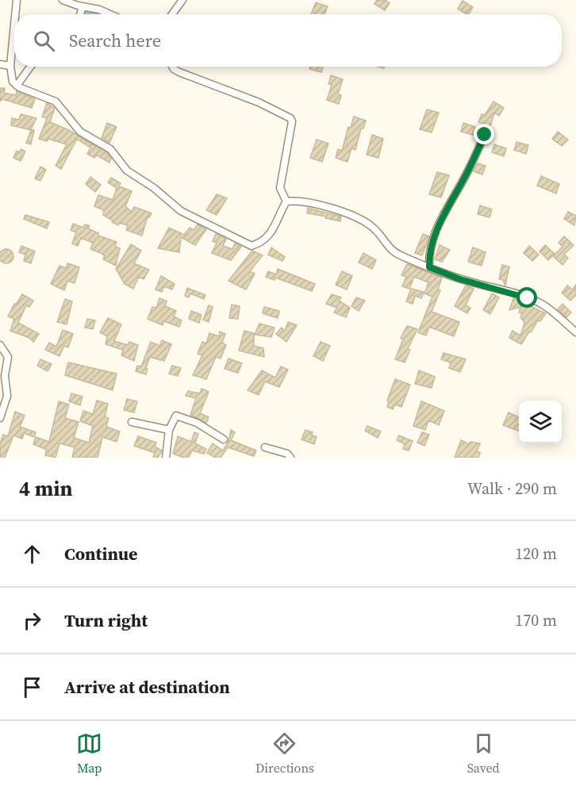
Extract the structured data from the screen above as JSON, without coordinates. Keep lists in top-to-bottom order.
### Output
{
  "page": {
    "search": "Search here",
    "heading": ["4 min", "Walk · 290 m"],
    "list": [
      ["Continue", "120 m"],
      ["Turn right", "170 m"],
      "Arrive at destination"
    ],
    "nav": ["Map", "Directions", "Saved"]
  }
}
